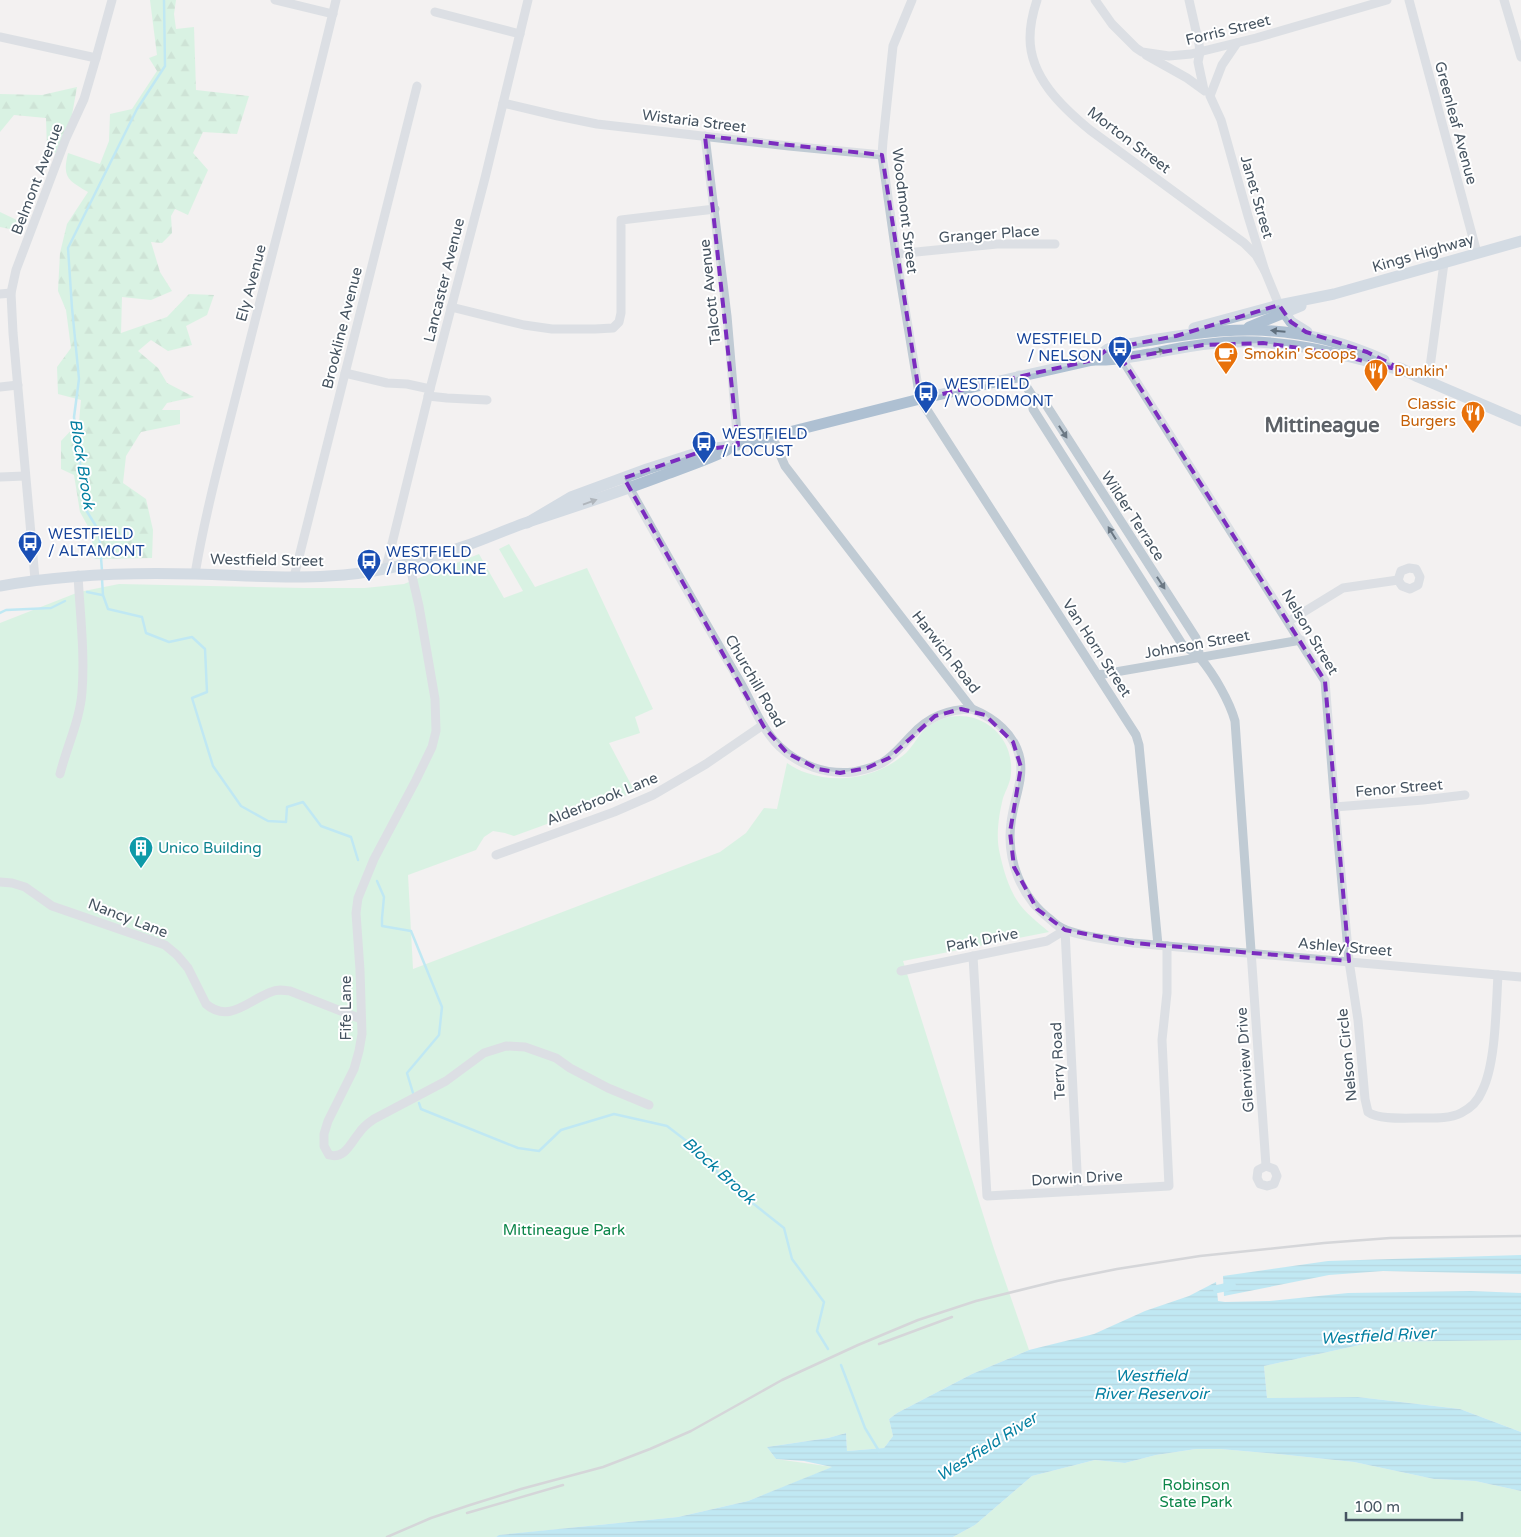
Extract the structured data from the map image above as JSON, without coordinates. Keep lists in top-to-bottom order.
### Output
{
  "streets": {
    "main road": ["Kings Highway", "Westfield Street"],
    "street": [
      "Forris Street",
      "Wistaria Street",
      "Greenleaf Avenue",
      "Morton Street",
      "Belmont Avenue",
      "Janet Street",
      "Woodmont Street",
      "Granger Place",
      "Lancaster Avenue",
      "Ely Avenue",
      "Talcott Avenue",
      "Brookline Avenue",
      "Wilder Terrace",
      "Nelson Street",
      "Johnson Street",
      "Van Horn Street",
      "Harwich Road",
      "Churchill Road",
      "Fenor Street",
      "Alderbrook Lane",
      "Nancy Lane",
      "Park Drive",
      "Ashley Street",
      "Fife Lane",
      "Nelson Circle",
      "Glenview Drive",
      "Terry Road",
      "Dorwin Drive"
    ]
  },
  "crossings": [
    ["Forris Street", "Janet Street"],
    ["Wistaria Street", "Woodmont Street"],
    ["Wistaria Street", "Lancaster Avenue"],
    ["Wistaria Street", "Talcott Avenue"],
    ["Greenleaf Avenue", "Kings Highway"],
    ["Morton Street", "Janet Street"],
    ["Belmont Avenue", "Westfield Street"],
    ["Janet Street", "Kings Highway"],
    ["Woodmont Street", "Granger Place"],
    ["Woodmont Street", "Westfield Street"],
    ["Woodmont Street", "Van Horn Street"],
    ["Kings Highway", "Westfield Street"],
    ["Lancaster Avenue", "Westfield Street"],
    ["Ely Avenue", "Westfield Street"],
    ["Talcott Avenue", "Westfield Street"],
    ["Brookline Avenue", "Westfield Street"],
    ["Wilder Terrace", "Westfield Street"],
    ["Wilder Terrace", "Johnson Street"],
    ["Wilder Terrace", "Ashley Street"],
    ["Wilder Terrace", "Glenview Drive"],
    ["Westfield Street", "Nelson Street"],
    ["Westfield Street", "Van Horn Street"],
    ["Westfield Street", "Harwich Road"],
    ["Westfield Street", "Churchill Road"],
    ["Westfield Street", "Fife Lane"],
    ["Nelson Street", "Johnson Street"],
    ["Nelson Street", "Fenor Street"],
    ["Nelson Street", "Ashley Street"],
    ["Nelson Street", "Nelson Circle"],
    ["Johnson Street", "Van Horn Street"],
    ["Van Horn Street", "Harwich Road"],
    ["Van Horn Street", "Ashley Street"],
    ["Van Horn Street", "Dorwin Drive"],
    ["Harwich Road", "Churchill Road"],
    ["Harwich Road", "Park Drive"],
    ["Harwich Road", "Ashley Street"],
    ["Harwich Road", "Terry Road"],
    ["Harwich Road", "Dorwin Drive"],
    ["Churchill Road", "Alderbrook Lane"],
    ["Nancy Lane", "Fife Lane"],
    ["Park Drive", "Terry Road"],
    ["Park Drive", "Dorwin Drive"],
    ["Ashley Street", "Nelson Circle"],
    ["Ashley Street", "Glenview Drive"],
    ["Ashley Street", "Dorwin Drive"],
    ["Terry Road", "Dorwin Drive"]
  ],
  "districts": ["Mittineague"],
  "water": ["Block Brook", "Westfield River", "Westfield River Reservoir"],
  "parks": ["Mittineague Park", "Robinson State Park"],
  "places": {
    "bus stop": [
      "WESTFIELD / NELSON",
      "WESTFIELD / WOODMONT",
      "WESTFIELD / LOCUST",
      "WESTFIELD / ALTAMONT",
      "WESTFIELD / BROOKLINE"
    ],
    "cafe": ["Smokin' Scoops"],
    "restaurant": ["Dunkin'", "Classic Burgers"],
    "building": ["Unico Building"]
  },
  "scale_bar": "100 m"
}
